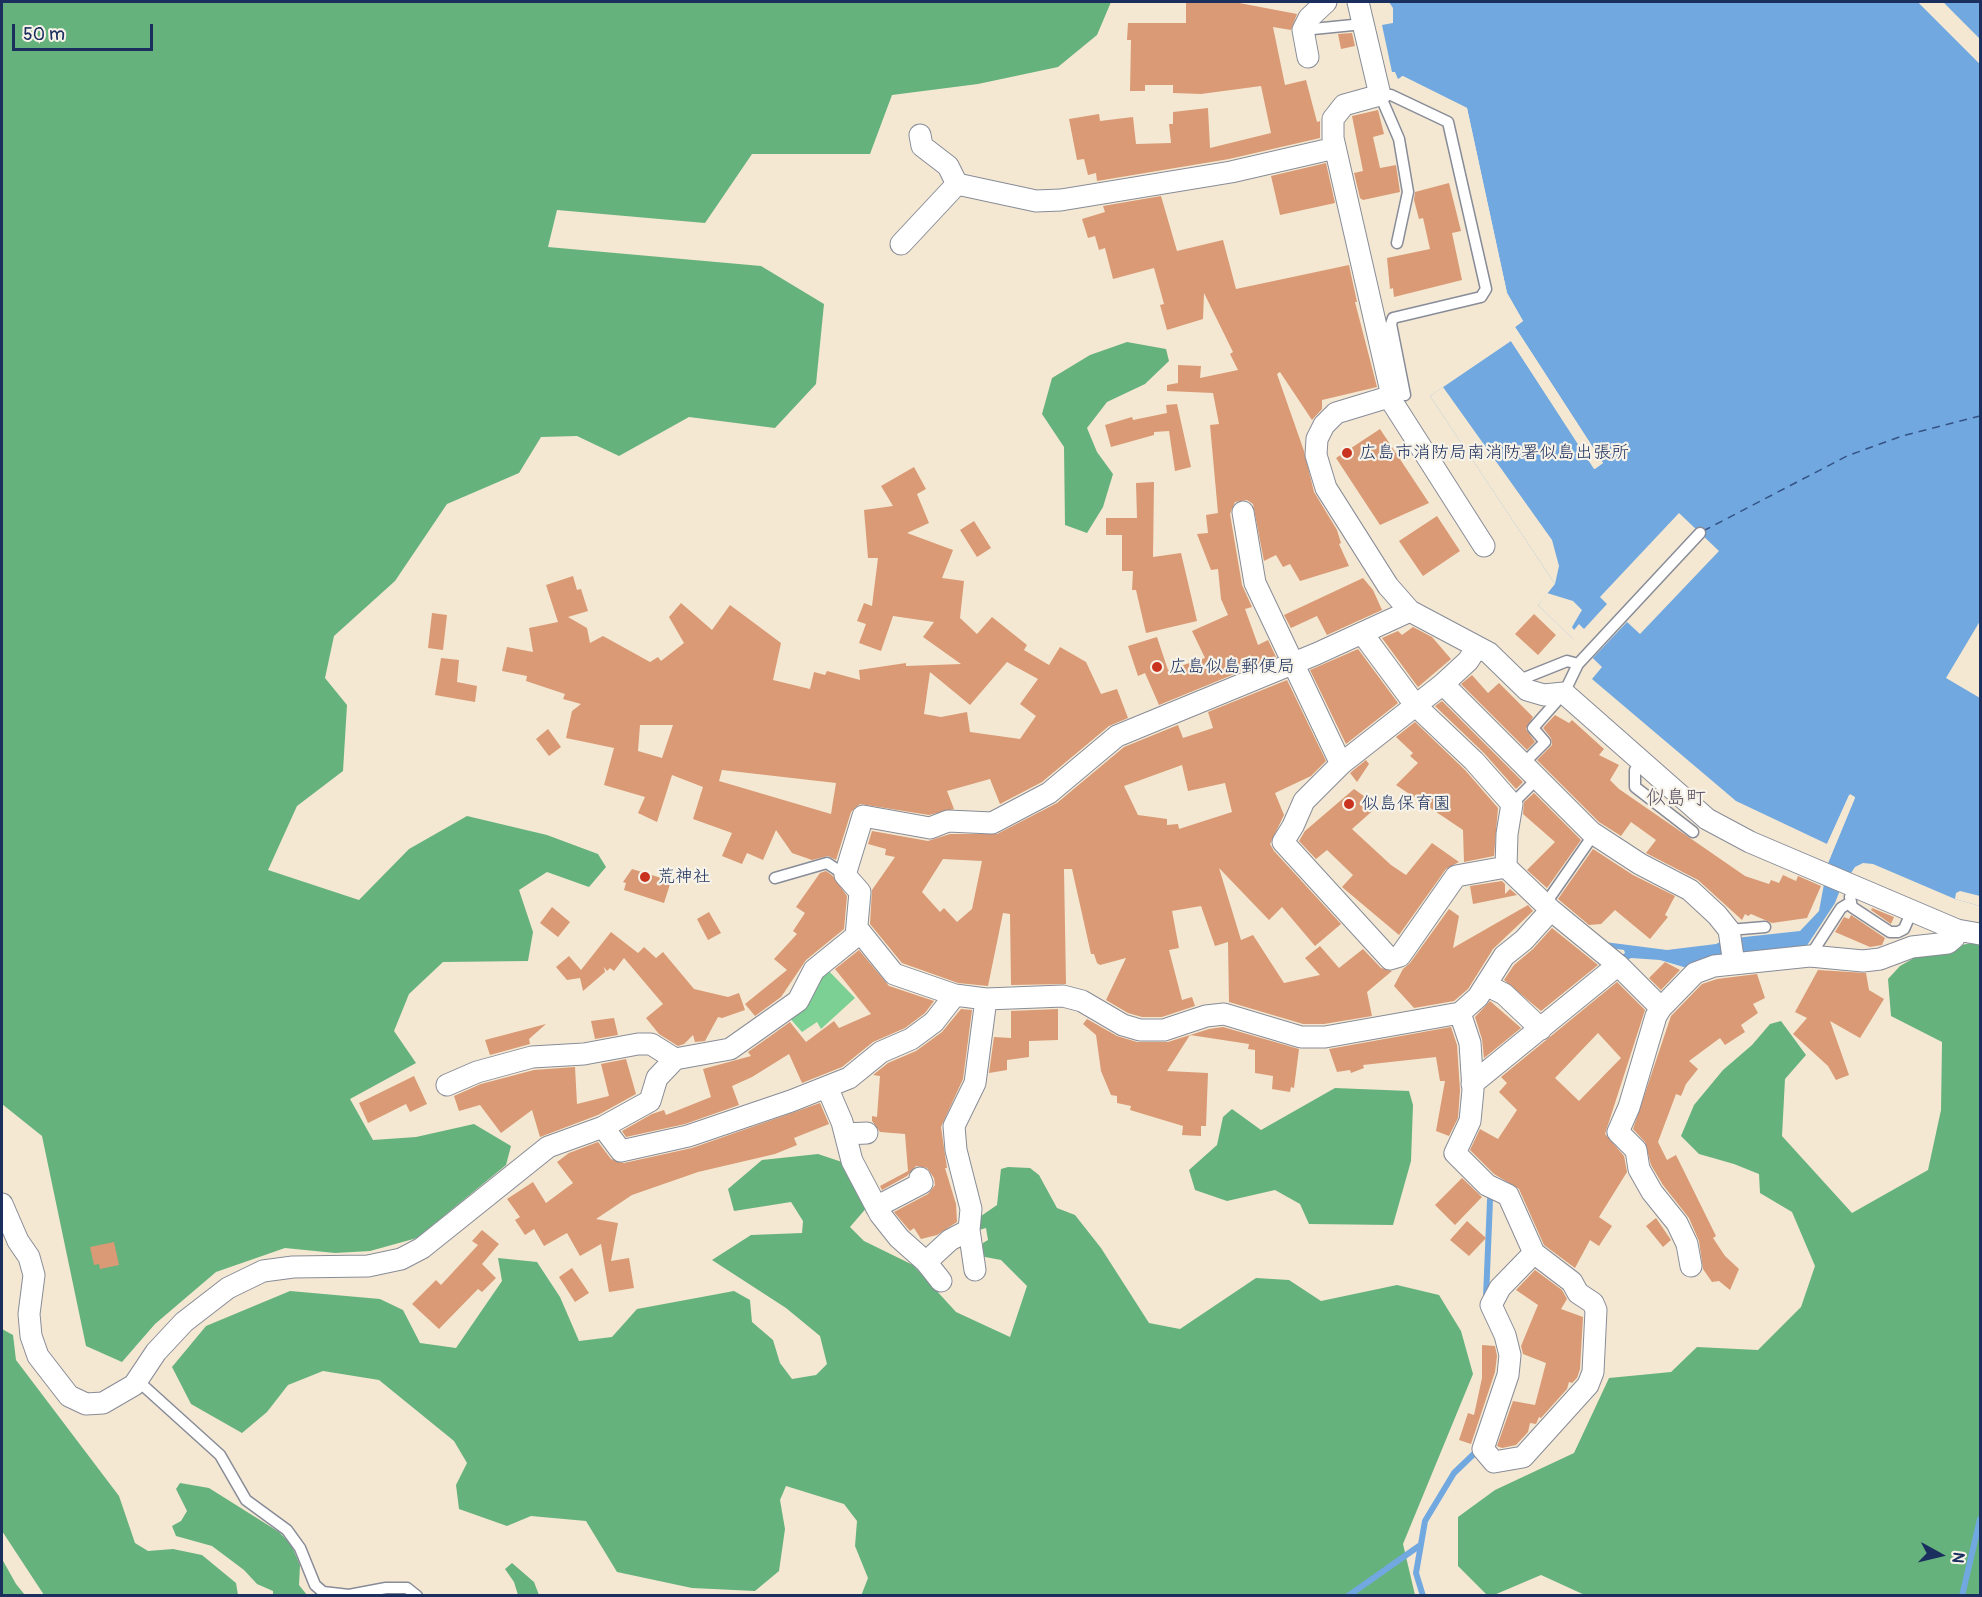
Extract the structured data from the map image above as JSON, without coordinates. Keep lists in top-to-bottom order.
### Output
{
  "districts": ["似島町"],
  "places": [
    "広島市消防局南消防署似島出張所",
    "広島似島郵便局",
    "似島保育園",
    "荒神社"
  ],
  "scale_bar": "50 m",
  "north": "right"
}
